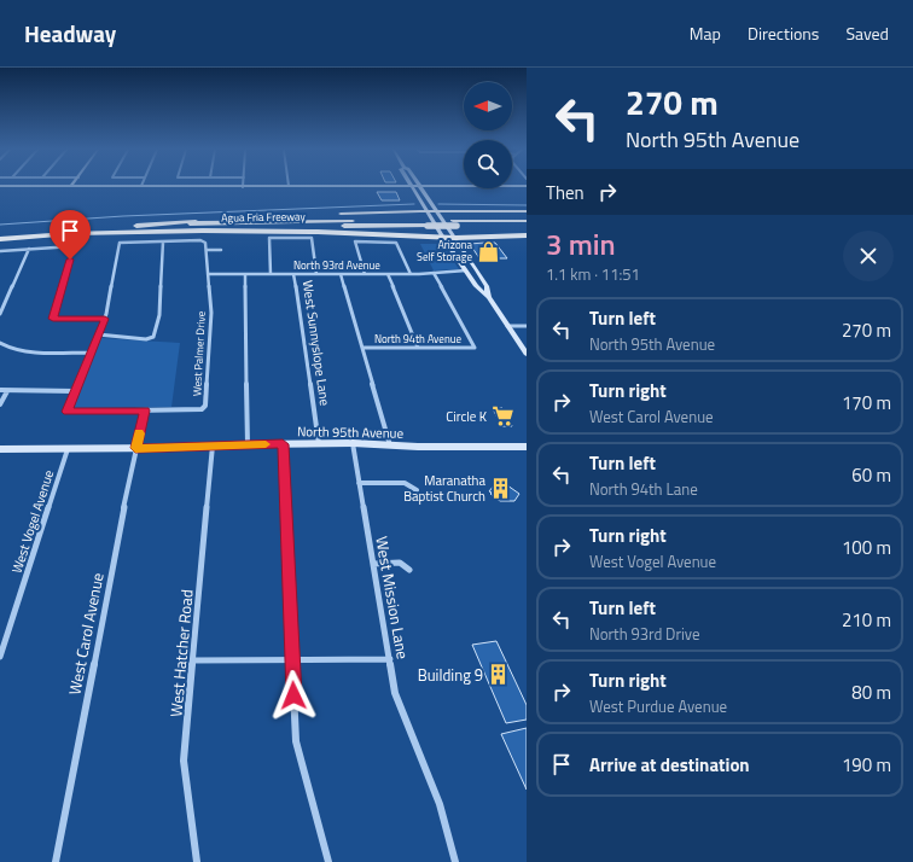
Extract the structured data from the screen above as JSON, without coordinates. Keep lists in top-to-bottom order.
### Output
{
  "streets": {
    "highway": ["Agua Fria Freeway"],
    "main road": ["North 95th Avenue"],
    "street": [
      "North 93rd Avenue",
      "North 94th Avenue",
      "West Sunnyslope Lane",
      "West Palmer Drive",
      "West Vogel Avenue",
      "West Mission Lane",
      "West Carol Avenue",
      "West Hatcher Road"
    ]
  },
  "crossings": [
    ["North 93rd Avenue", "North 94th Avenue"],
    ["North 93rd Avenue", "West Sunnyslope Lane"],
    ["North 93rd Avenue", "West Palmer Drive"],
    ["West Sunnyslope Lane", "North 95th Avenue"],
    ["West Palmer Drive", "West Carol Avenue"],
    ["North 95th Avenue", "West Vogel Avenue"],
    ["North 95th Avenue", "West Mission Lane"],
    ["North 95th Avenue", "West Carol Avenue"],
    ["North 95th Avenue", "West Hatcher Road"]
  ],
  "places": {
    "shop": ["Arizona Self Storage"],
    "supermarket": ["Circle K"],
    "building": ["Maranatha Baptist Church", "Building 9"]
  },
  "north": "left",
  "page": {
    "header": "Headway",
    "nav": ["Map", "Directions", "Saved"],
    "turn": ["270 m", "North 95th Avenue"],
    "then": "Then",
    "heading": ["3 min", "1.1 km · 11:51"],
    "list": [
      {
        "name": "Turn left",
        "note": "North 95th Avenue",
        "value": "270 m"
      },
      {
        "name": "Turn right",
        "note": "West Carol Avenue",
        "value": "170 m"
      },
      {
        "name": "Turn left",
        "note": "North 94th Lane",
        "value": "60 m"
      },
      {
        "name": "Turn right",
        "note": "West Vogel Avenue",
        "value": "100 m"
      },
      {
        "name": "Turn left",
        "note": "North 93rd Drive",
        "value": "210 m"
      },
      {
        "name": "Turn right",
        "note": "West Purdue Avenue",
        "value": "80 m"
      },
      {
        "name": "Arrive at destination",
        "value": "190 m"
      }
    ]
  }
}
